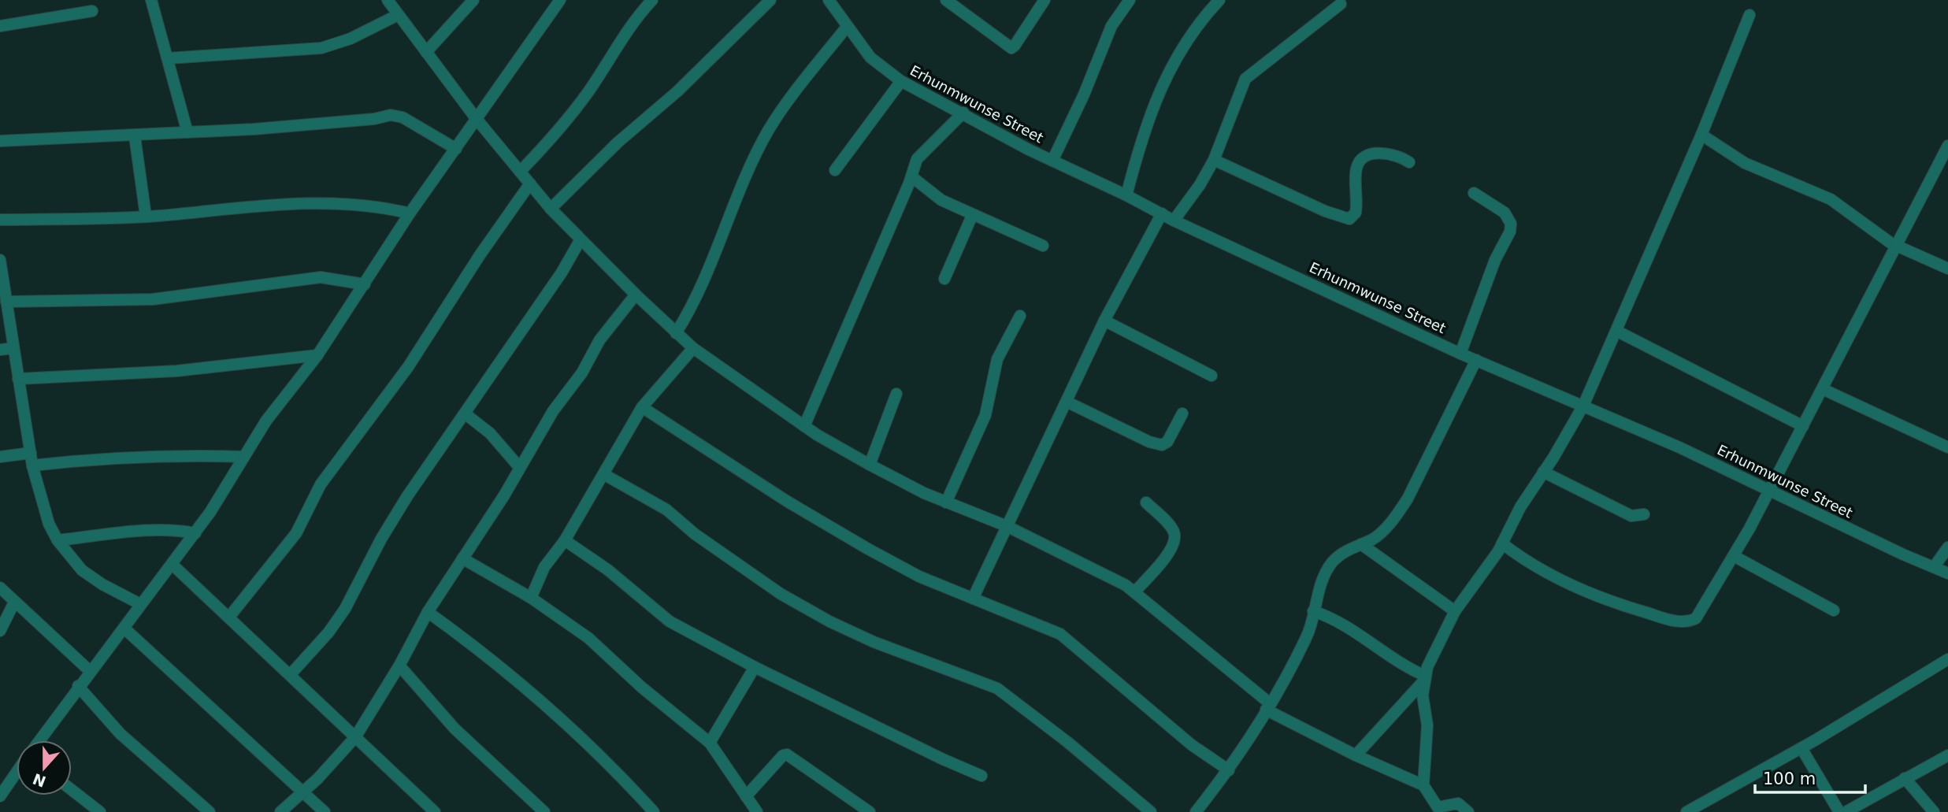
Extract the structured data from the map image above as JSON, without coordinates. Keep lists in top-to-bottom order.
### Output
{
  "streets": {
    "street": ["Erhunmwunse Street"]
  },
  "scale_bar": "100 m",
  "north": "bottom"
}
